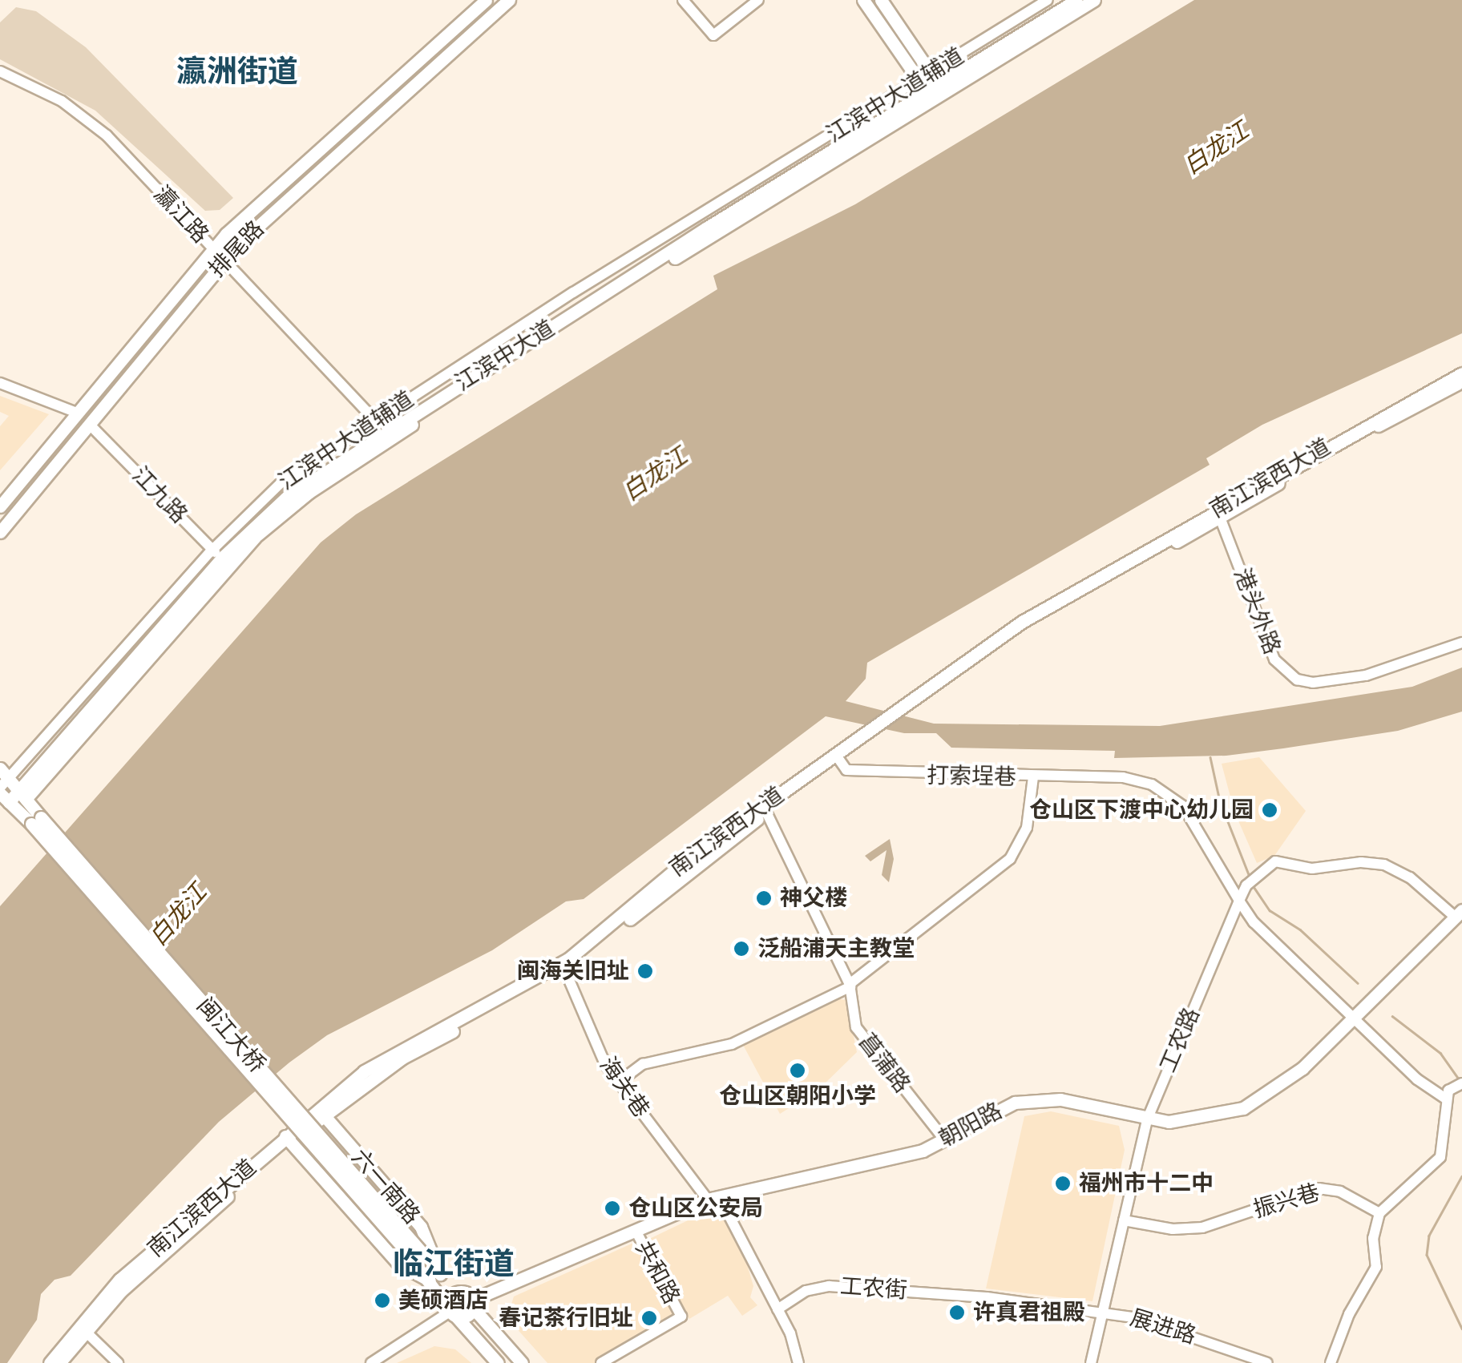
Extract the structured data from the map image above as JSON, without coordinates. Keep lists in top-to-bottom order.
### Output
{
  "streets": {
    "main road": [
      "排尾路",
      "江滨中大道",
      "南江滨西大道",
      "闽江大桥",
      "朝阳路",
      "六一南路"
    ],
    "street": [
      "江滨中大道辅道",
      "瀛江路",
      "江九路",
      "港头外路",
      "打索埕巷",
      "工农路",
      "菖蒲路",
      "海关巷",
      "振兴巷",
      "共和路",
      "工农街",
      "展进路"
    ]
  },
  "crossings": [
    ["江滨中大道辅道", "瀛江路"],
    ["江滨中大道辅道", "江滨中大道"],
    ["江滨中大道辅道", "江九路"],
    ["瀛江路", "排尾路"],
    ["排尾路", "江九路"],
    ["江滨中大道", "江九路"],
    ["南江滨西大道", "港头外路"],
    ["南江滨西大道", "打索埕巷"],
    ["南江滨西大道", "菖蒲路"],
    ["南江滨西大道", "海关巷"],
    ["南江滨西大道", "六一南路"],
    ["打索埕巷", "工农路"],
    ["闽江大桥", "六一南路"],
    ["工农路", "朝阳路"],
    ["工农路", "振兴巷"],
    ["工农路", "工农街"],
    ["工农路", "展进路"],
    ["菖蒲路", "朝阳路"],
    ["海关巷", "朝阳路"],
    ["朝阳路", "六一南路"],
    ["朝阳路", "共和路"],
    ["工农街", "展进路"]
  ],
  "districts": ["瀛洲街道", "临江街道"],
  "water": ["白龙江"],
  "places": [
    "仓山区下渡中心幼儿园",
    "神父楼",
    "泛船浦天主教堂",
    "闽海关旧址",
    "仓山区朝阳小学",
    "福州市十二中",
    "仓山区公安局",
    "美硕酒店",
    "许真君祖殿",
    "春记茶行旧址"
  ]
}
